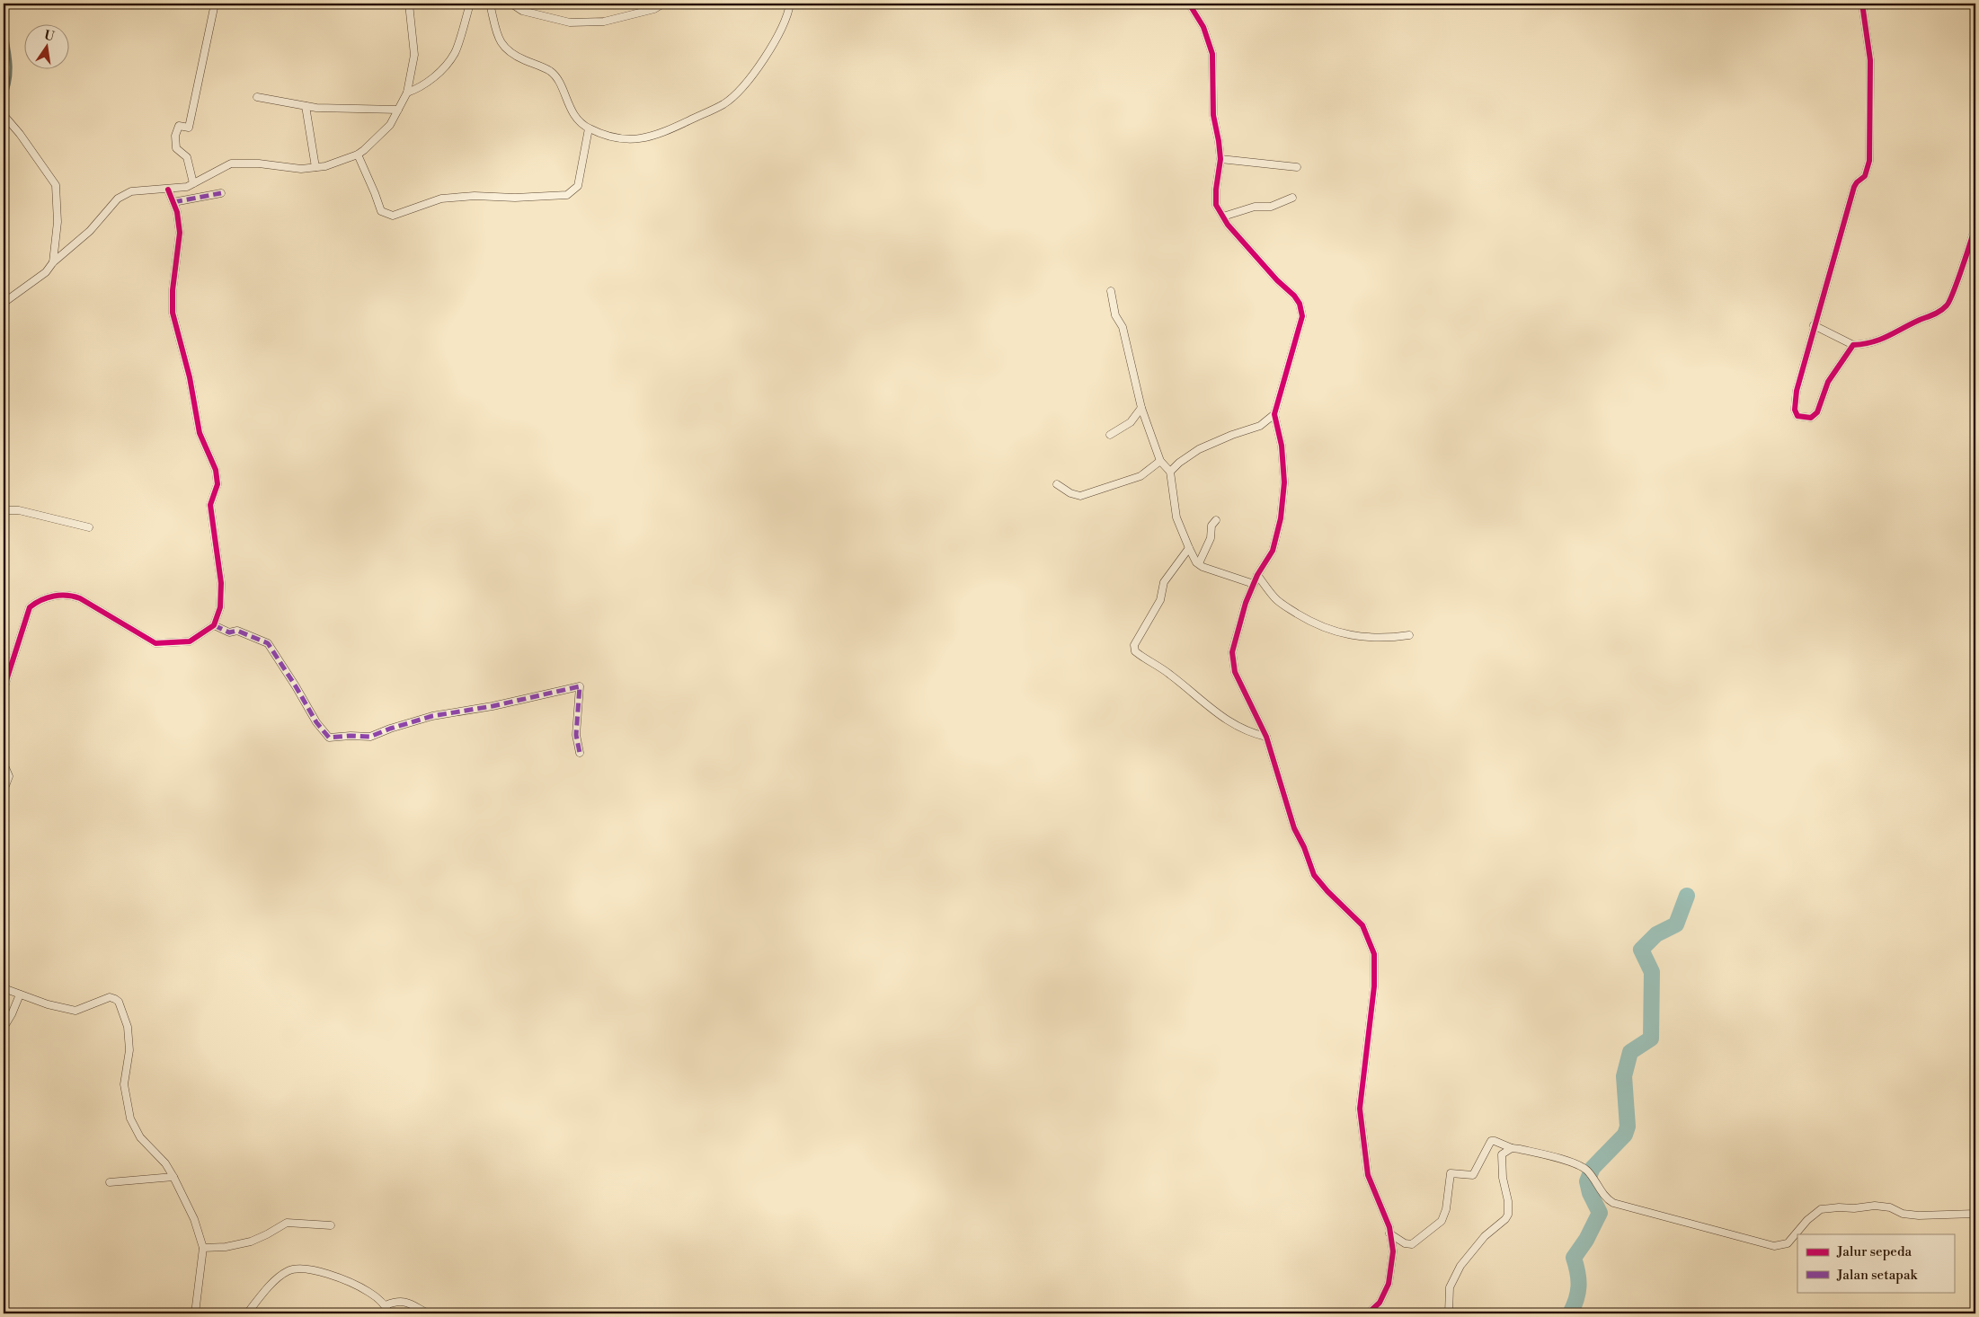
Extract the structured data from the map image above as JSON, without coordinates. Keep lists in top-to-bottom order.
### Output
{
  "legend": ["Jalur sepeda", "Jalan setapak"],
  "north": "top"
}
